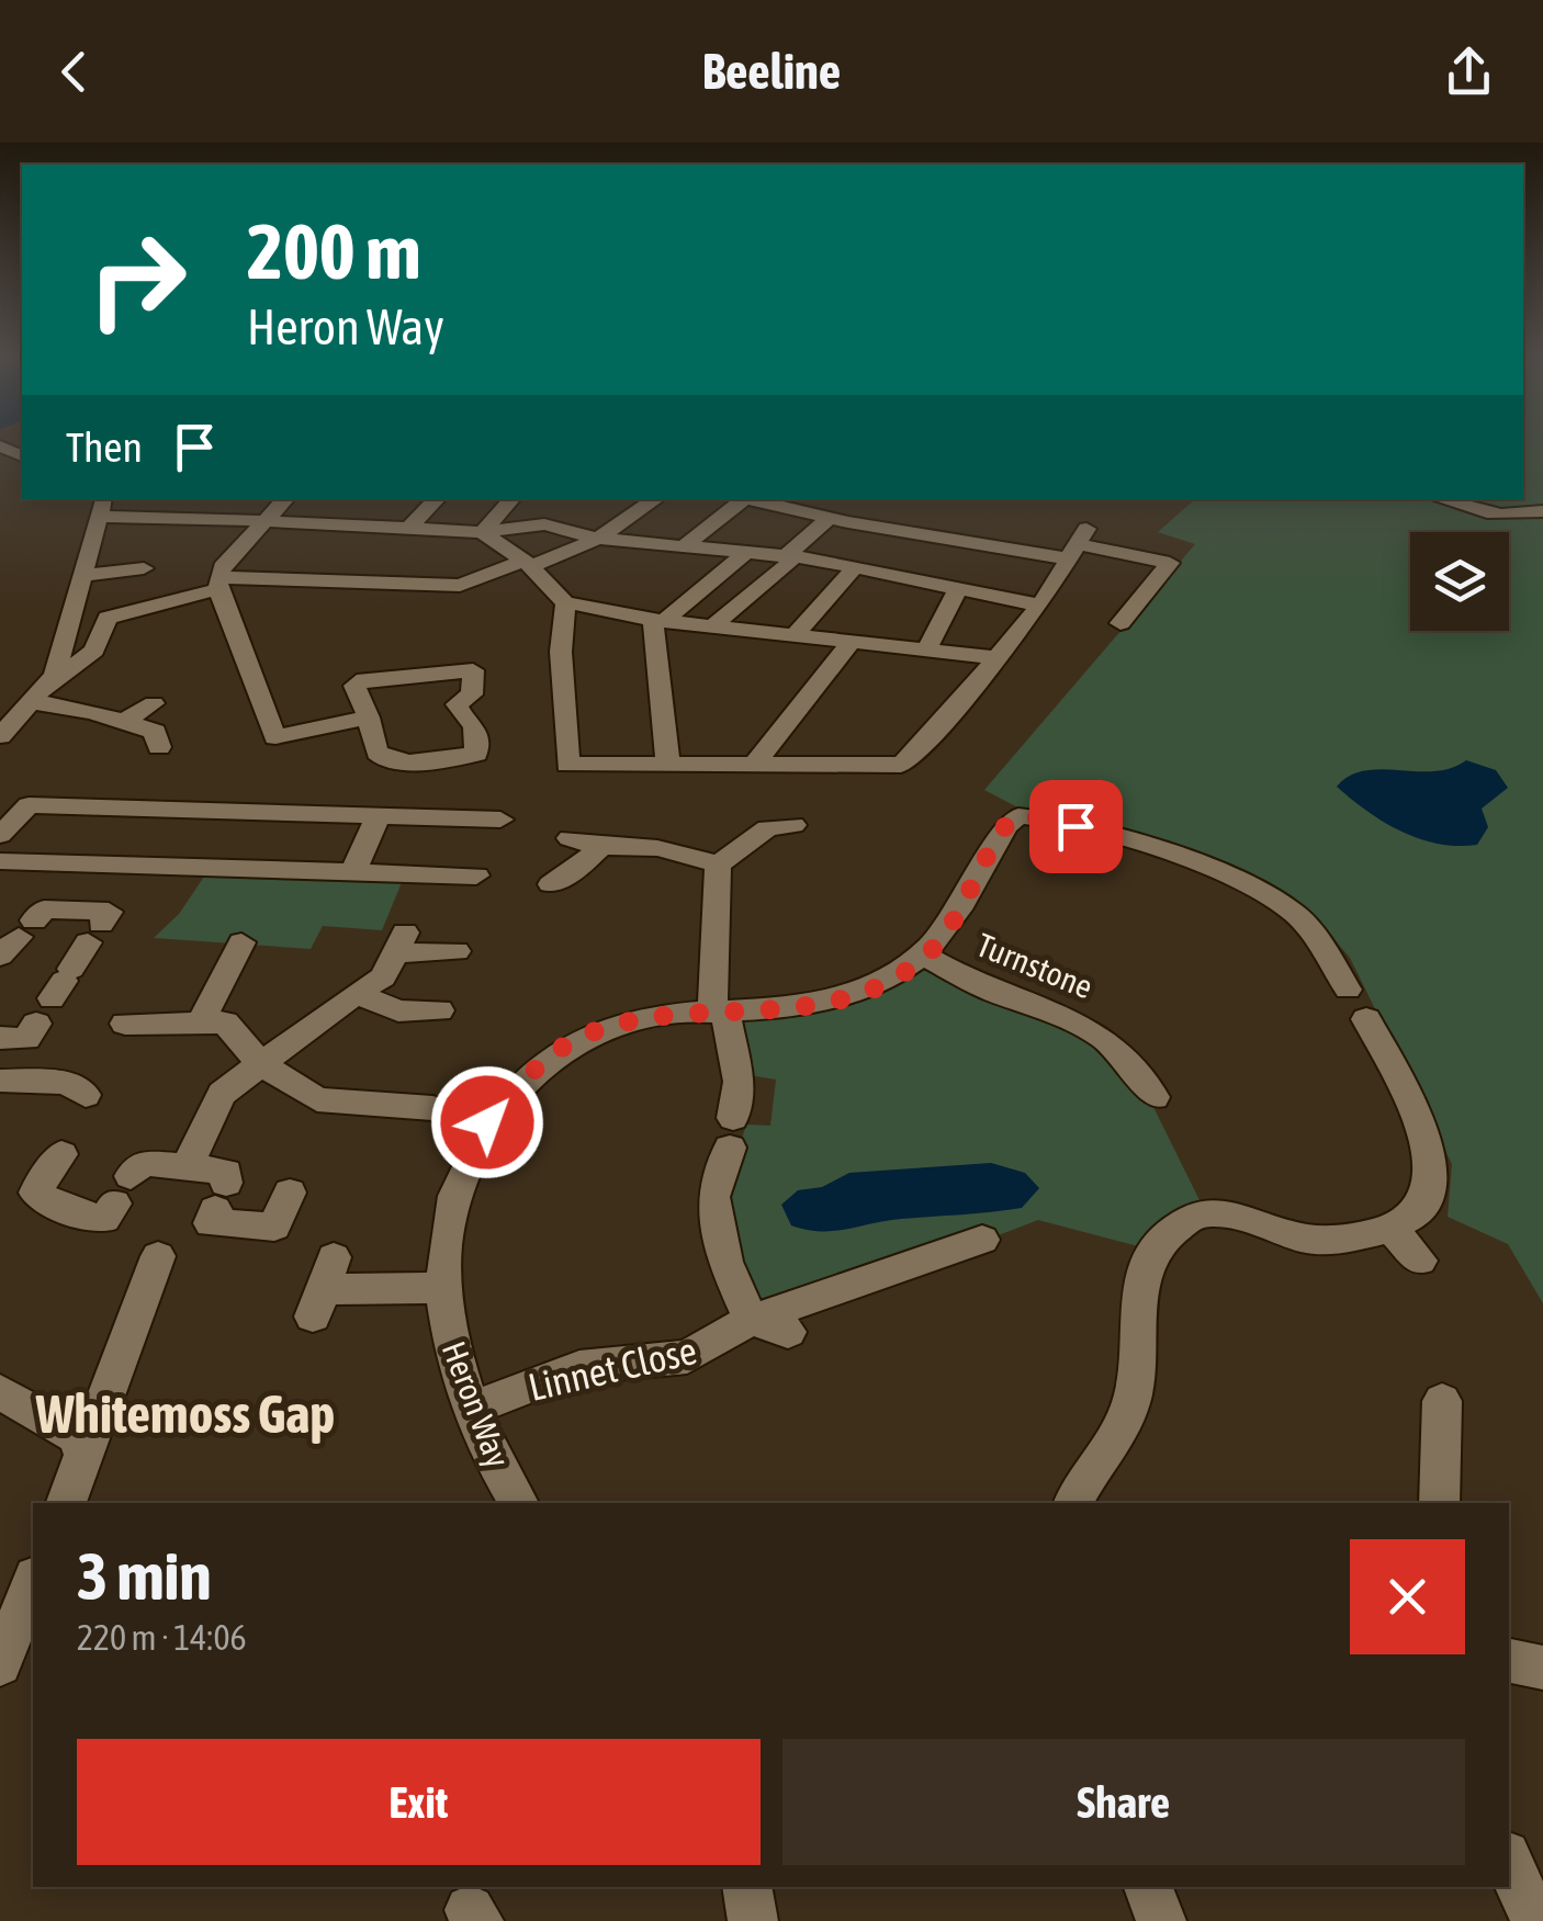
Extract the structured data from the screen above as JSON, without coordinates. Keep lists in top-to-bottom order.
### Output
{
  "streets": {
    "street": ["Turnstone", "Linnet Close", "Heron Way"]
  },
  "crossings": [
    ["Turnstone", "Heron Way"],
    ["Linnet Close", "Heron Way"]
  ],
  "districts": ["Whitemoss Gap"],
  "page": {
    "header": "Beeline",
    "turn": ["200 m", "Heron Way"],
    "then": "Then",
    "heading": ["3 min", "220 m · 14:06"],
    "buttons": ["Exit", "Share"]
  }
}
